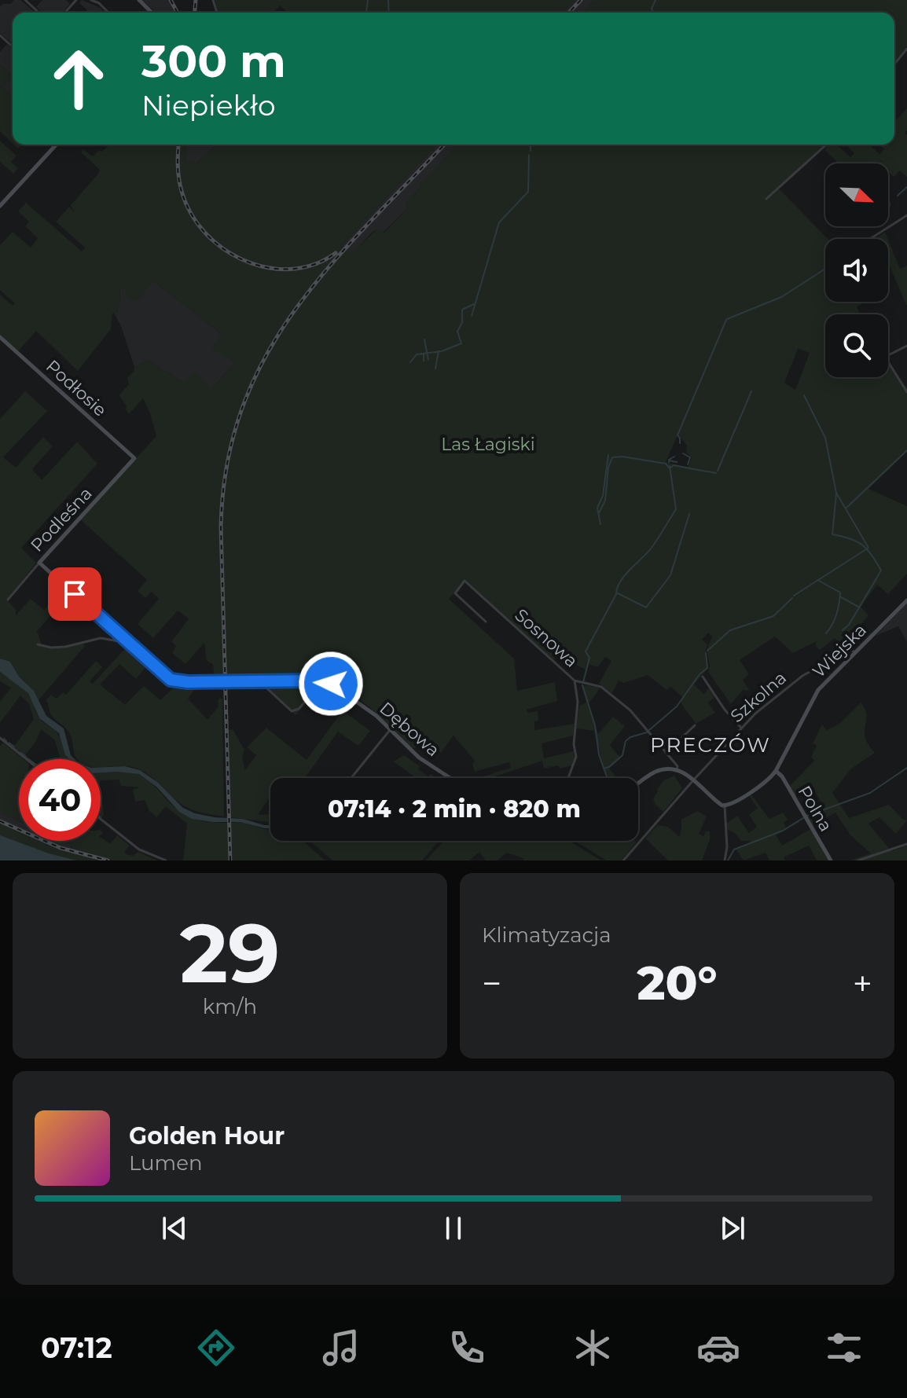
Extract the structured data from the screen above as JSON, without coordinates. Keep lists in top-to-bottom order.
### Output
{
  "streets": {
    "street": [
      "Podłosie",
      "Podleśna",
      "Sosnowa",
      "Wiejska",
      "Szkolna",
      "Dębowa",
      "Polna"
    ]
  },
  "crossings": [
    ["Podłosie", "Podleśna"],
    ["Sosnowa", "Wiejska"],
    ["Sosnowa", "Szkolna"],
    ["Wiejska", "Szkolna"],
    ["Wiejska", "Polna"]
  ],
  "districts": ["PRECZÓW"],
  "parks": ["Las Łagiski"],
  "north": "bottom right",
  "page": {
    "turn": ["300 m", "Niepiekło"],
    "limit": "40",
    "trip": "07:14 · 2 min · 820 m",
    "tile": [
      ["29", "km/h"],
      "Klimatyzacja"
    ],
    "heat": ["−", "20°", "+"],
    "song": ["Golden Hour", "Lumen"],
    "tabs": "07:12"
  }
}
